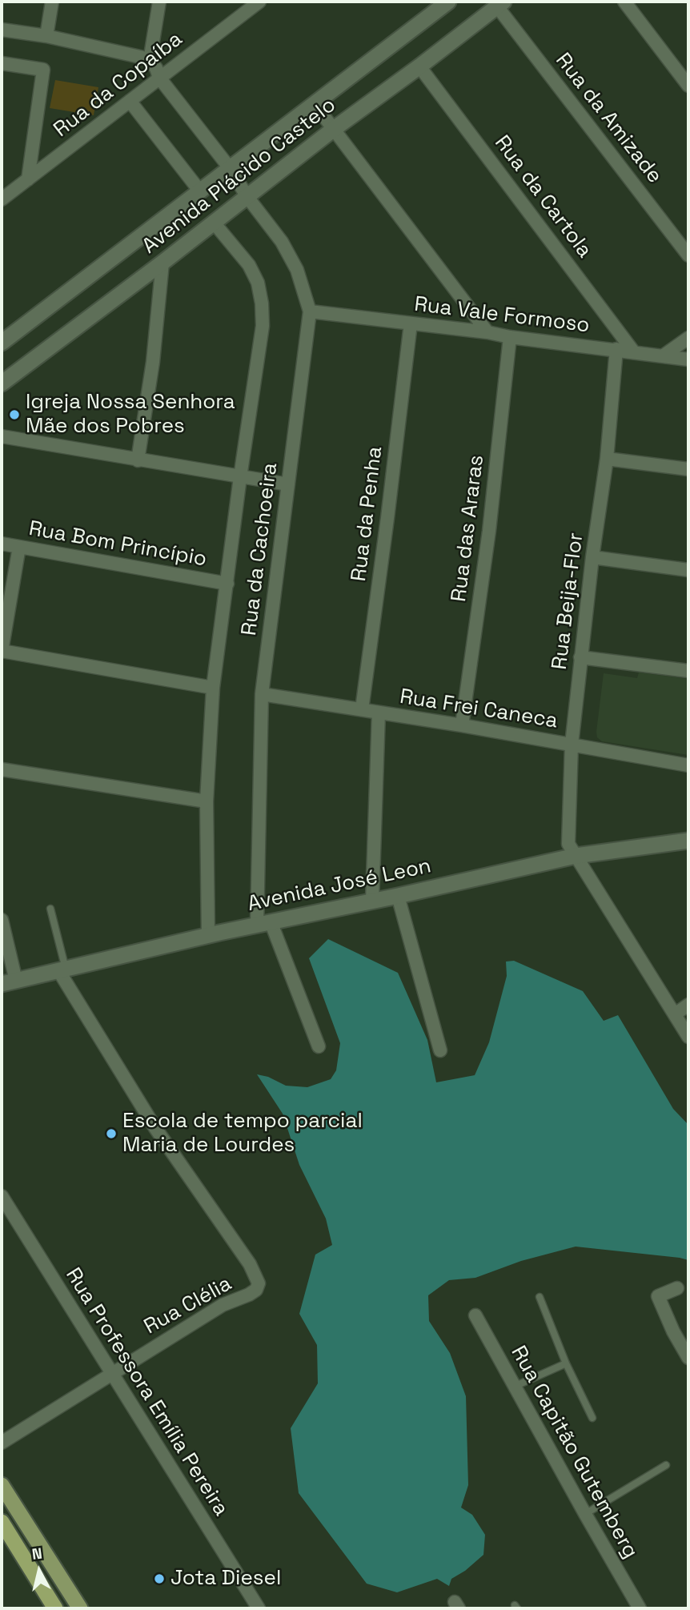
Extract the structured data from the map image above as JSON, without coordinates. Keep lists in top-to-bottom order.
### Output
{
  "streets": {
    "street": [
      "Rua da Copaíba",
      "Rua da Amizade",
      "Avenida Plácido Castelo",
      "Rua da Cartola",
      "Rua Vale Formoso",
      "Rua da Penha",
      "Rua das Araras",
      "Rua Bom Princípio",
      "Rua da Cachoeira",
      "Rua Beija-Flor",
      "Rua Frei Caneca",
      "Avenida José Leon",
      "Rua Clélia",
      "Rua Professora Emília Pereira",
      "Rua Capitão Gutemberg"
    ]
  },
  "crossings": [
    ["Rua da Copaíba", "Rua da Cachoeira"],
    ["Rua da Amizade", "Avenida Plácido Castelo"],
    ["Avenida Plácido Castelo", "Rua da Cartola"],
    ["Avenida Plácido Castelo", "Rua da Cachoeira"],
    ["Rua da Cartola", "Rua Vale Formoso"],
    ["Rua Vale Formoso", "Rua da Penha"],
    ["Rua Vale Formoso", "Rua das Araras"],
    ["Rua Vale Formoso", "Rua da Cachoeira"],
    ["Rua Vale Formoso", "Rua Beija-Flor"],
    ["Rua da Penha", "Rua Frei Caneca"],
    ["Rua das Araras", "Rua Frei Caneca"],
    ["Rua Bom Princípio", "Rua da Cachoeira"],
    ["Rua da Cachoeira", "Rua Frei Caneca"],
    ["Rua da Cachoeira", "Avenida José Leon"],
    ["Rua Beija-Flor", "Rua Frei Caneca"],
    ["Rua Beija-Flor", "Avenida José Leon"],
    ["Avenida José Leon", "Rua Clélia"],
    ["Rua Clélia", "Rua Professora Emília Pereira"]
  ],
  "places": ["Igreja Nossa Senhora Mãe dos Pobres", "Escola de tempo parcial Maria de Lourdes", "Jota Diesel"],
  "north": "top"
}
